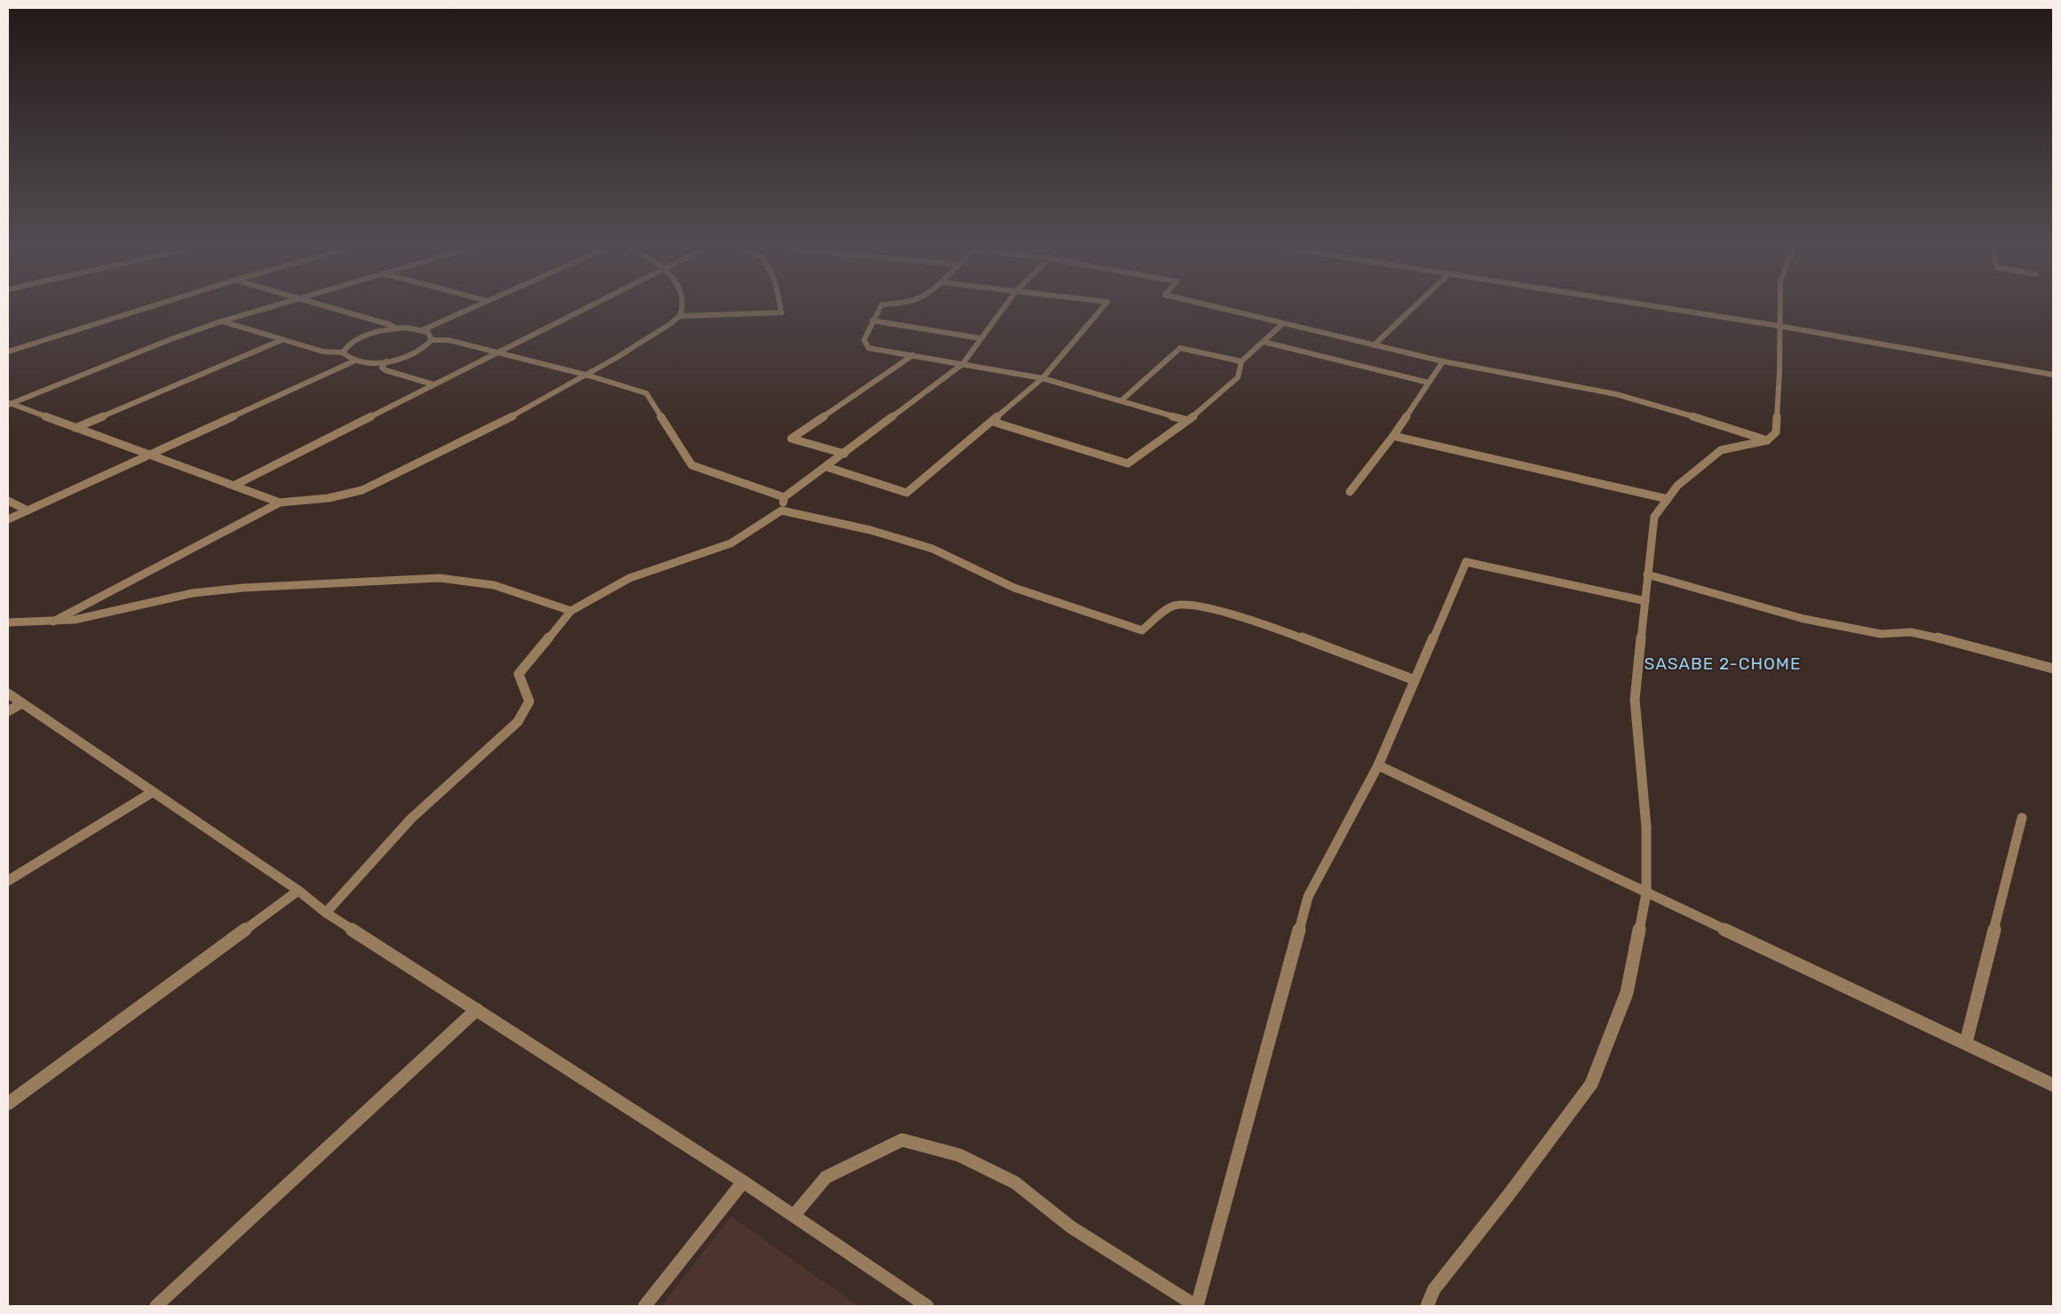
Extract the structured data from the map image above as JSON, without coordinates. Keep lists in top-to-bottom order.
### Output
{
  "districts": ["SASABE 2-CHOME"]
}
